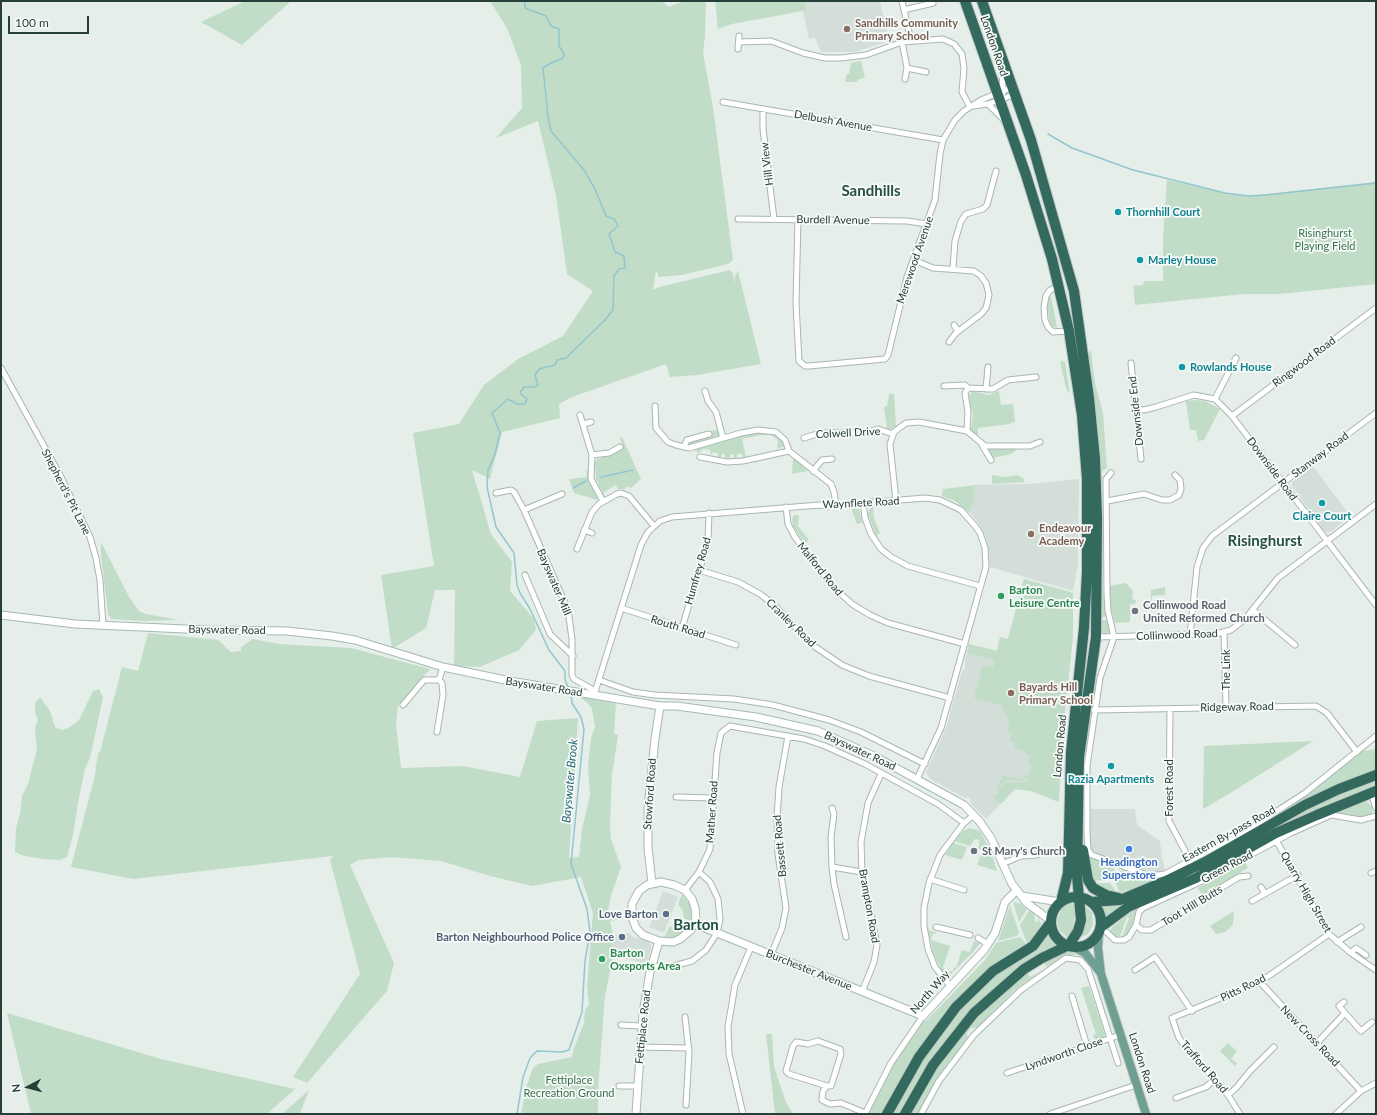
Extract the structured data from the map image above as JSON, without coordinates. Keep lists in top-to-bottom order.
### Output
{
  "streets": {
    "highway": ["London Road", "Eastern By-pass Road"],
    "street": [
      "Delbush Avenue",
      "Hill View",
      "Burdell Avenue",
      "Merewood Avenue",
      "Ringwood Road",
      "Downside End",
      "Colwell Drive",
      "Stanway Road",
      "Downside Road",
      "Shepherd's Pit Lane",
      "Waynflete Road",
      "Malford Road",
      "Humfrey Road",
      "Bayswater Mill",
      "Cranley Road",
      "Routh Road",
      "Bayswater Road",
      "Collinwood Road",
      "The Link",
      "Ridgeway Road",
      "Forest Road",
      "Stowford Road",
      "Mather Road",
      "Bassett Road",
      "Green Road",
      "Quarry High Street",
      "Brampton Road",
      "Toot Hill Butts",
      "Burchester Avenue",
      "Pitts Road",
      "North Way",
      "Fettiplace Road",
      "New Cross Road",
      "Lyndworth Close",
      "Trafford Road"
    ]
  },
  "crossings": [
    ["London Road", "Merewood Avenue"],
    ["London Road", "Bayswater Road"],
    ["London Road", "Collinwood Road"],
    ["London Road", "Eastern By-pass Road"],
    ["London Road", "Green Road"],
    ["London Road", "Lyndworth Close"],
    ["Delbush Avenue", "Hill View"],
    ["Delbush Avenue", "Merewood Avenue"],
    ["Hill View", "Burdell Avenue"],
    ["Burdell Avenue", "Merewood Avenue"],
    ["Ringwood Road", "Downside Road"],
    ["Stanway Road", "Downside Road"],
    ["Stanway Road", "Collinwood Road"],
    ["Downside Road", "Collinwood Road"],
    ["Shepherd's Pit Lane", "Bayswater Road"],
    ["Waynflete Road", "Malford Road"],
    ["Waynflete Road", "Humfrey Road"],
    ["Waynflete Road", "Bayswater Mill"],
    ["Waynflete Road", "Cranley Road"],
    ["Waynflete Road", "Routh Road"],
    ["Waynflete Road", "Bayswater Road"],
    ["Humfrey Road", "Cranley Road"],
    ["Humfrey Road", "Routh Road"],
    ["Bayswater Mill", "Bayswater Road"],
    ["Bayswater Road", "Stowford Road"],
    ["Bayswater Road", "Mather Road"],
    ["Bayswater Road", "Bassett Road"],
    ["Bayswater Road", "Brampton Road"],
    ["Bayswater Road", "North Way"],
    ["Collinwood Road", "The Link"],
    ["The Link", "Ridgeway Road"],
    ["Ridgeway Road", "Forest Road"],
    ["Ridgeway Road", "Green Road"],
    ["Forest Road", "Green Road"],
    ["Stowford Road", "Mather Road"],
    ["Stowford Road", "Burchester Avenue"],
    ["Stowford Road", "Fettiplace Road"],
    ["Mather Road", "Burchester Avenue"],
    ["Mather Road", "Fettiplace Road"],
    ["Eastern By-pass Road", "Green Road"],
    ["Bassett Road", "Burchester Avenue"],
    ["Green Road", "Quarry High Street"],
    ["Green Road", "Toot Hill Butts"],
    ["Quarry High Street", "Pitts Road"],
    ["Brampton Road", "Burchester Avenue"],
    ["Burchester Avenue", "North Way"],
    ["Burchester Avenue", "Fettiplace Road"],
    ["Pitts Road", "New Cross Road"],
    ["Pitts Road", "Trafford Road"]
  ],
  "districts": ["Sandhills", "Risinghurst", "Barton"],
  "water": ["Bayswater Brook"],
  "parks": ["Risinghurst Playing Field", "Fettiplace Recreation Ground"],
  "places": [
    "Sandhills Community Primary School",
    "Thornhill Court",
    "Marley House",
    "Rowlands House",
    "Claire Court",
    "Endeavour Academy",
    "Barton Leisure Centre",
    "Collinwood Road United Reformed Church",
    "Bayards Hill Primary School",
    "Razia Apartments",
    "Headington Superstore",
    "St Mary's Church",
    "Love Barton",
    "Barton Neighbourhood Police Office",
    "Barton Oxsports Area"
  ],
  "scale_bar": "100 m",
  "north": "left"
}
